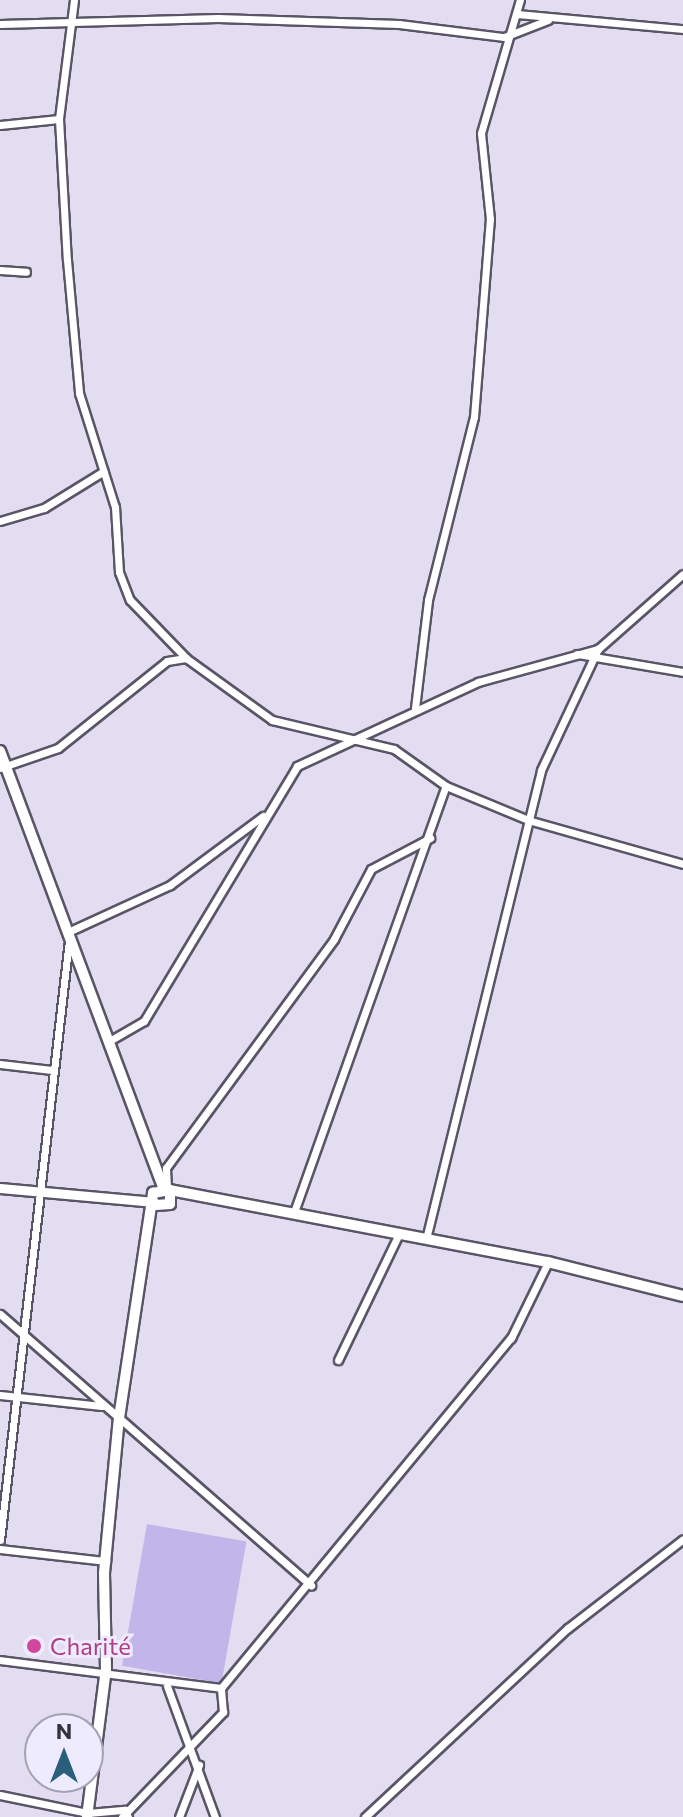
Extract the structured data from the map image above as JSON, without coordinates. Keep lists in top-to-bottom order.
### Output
{
  "places": ["Charité"],
  "north": "top"
}
